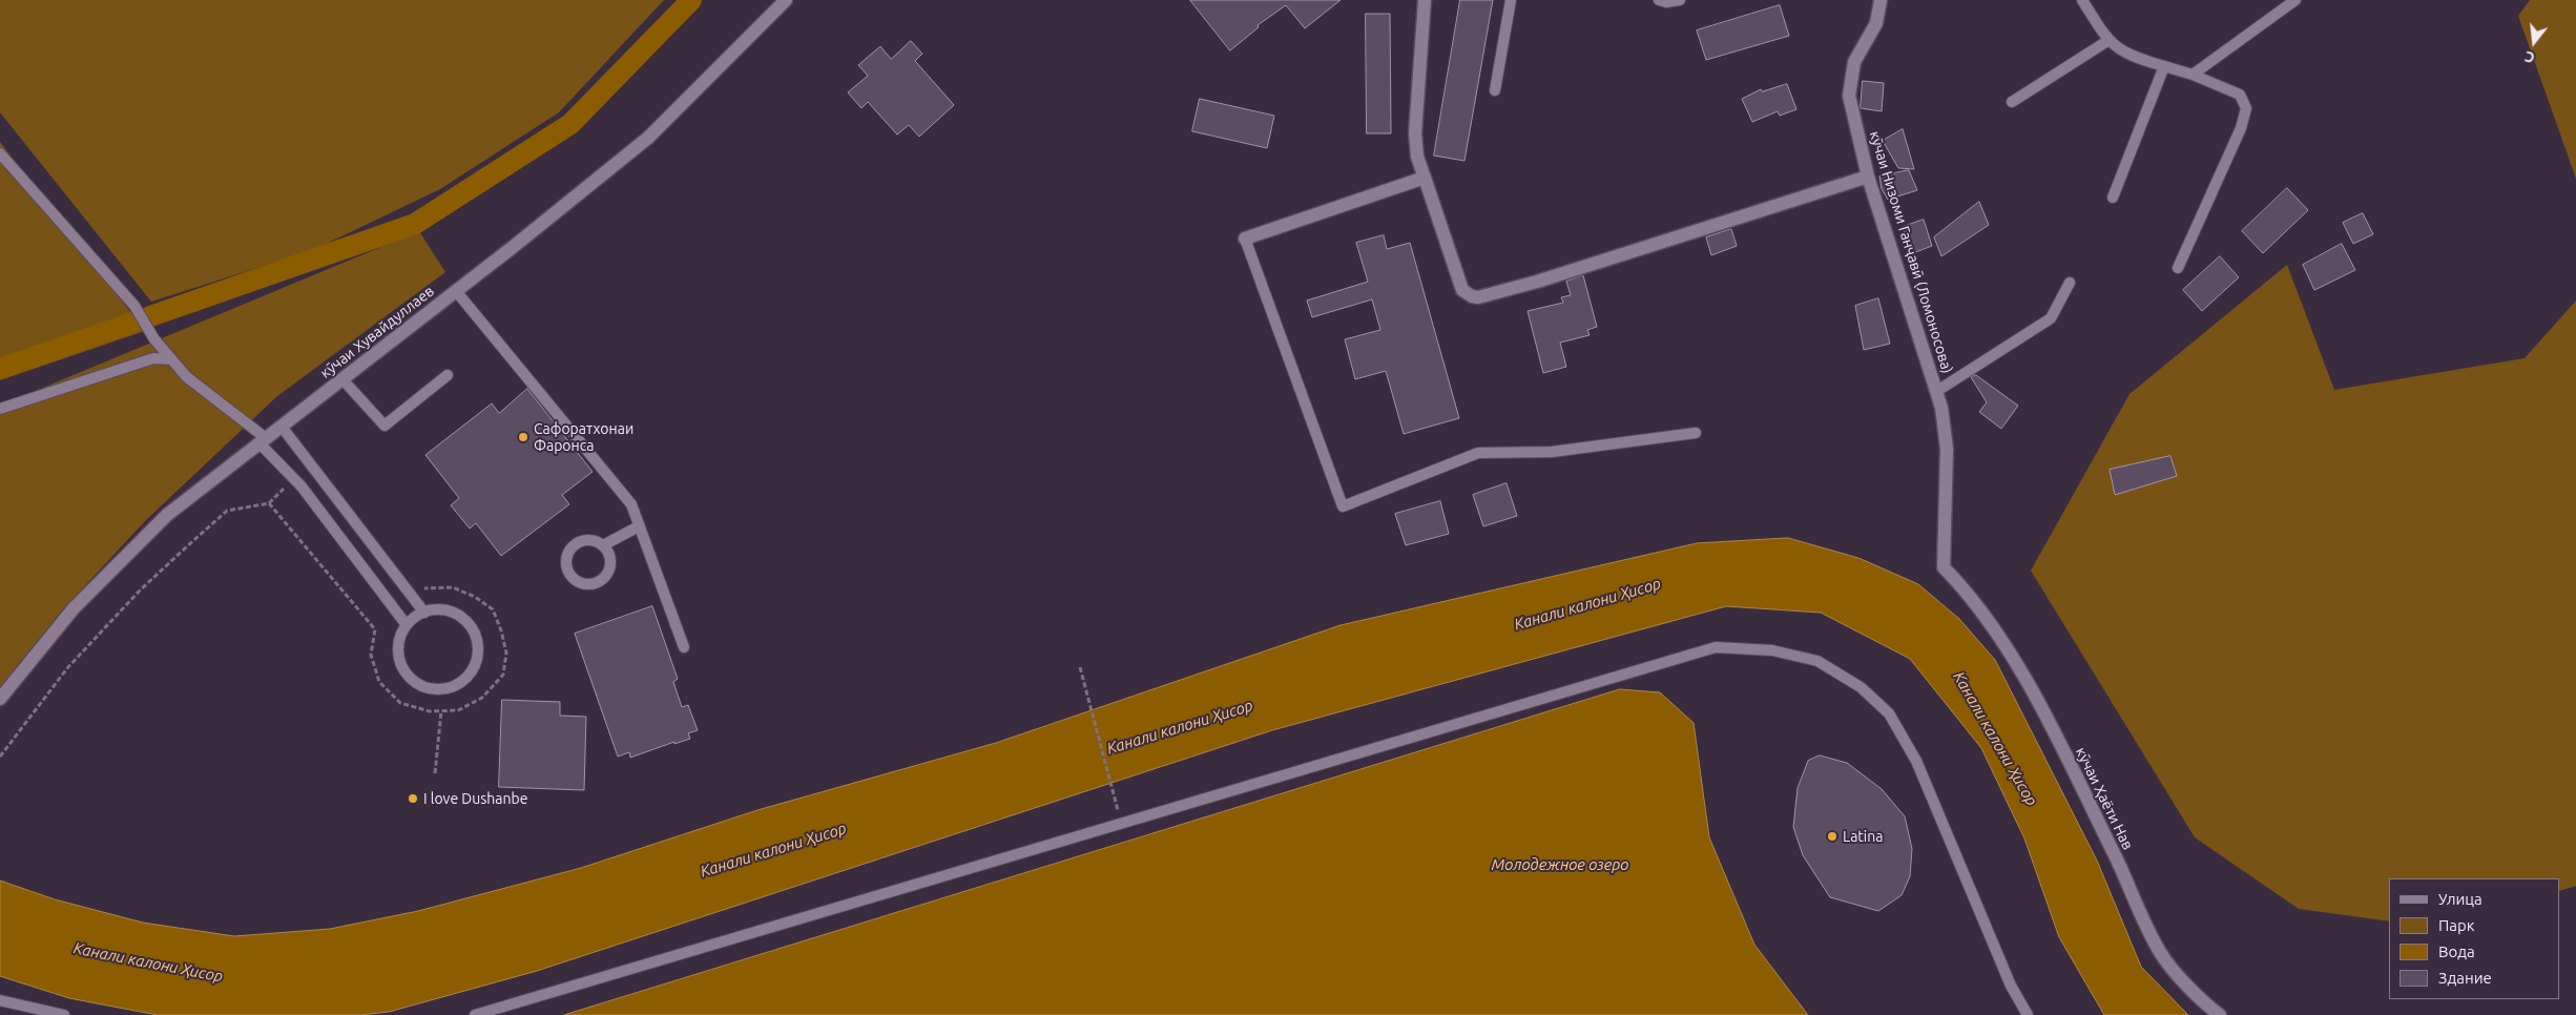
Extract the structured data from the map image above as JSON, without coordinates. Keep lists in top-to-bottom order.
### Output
{
  "streets": {
    "street": ["кӯчаи Низоми Ганҷавӣ (Ломоносова)", "кӯчаи Хувайдуллаев", "кӯчаи Ҳаёти Нав"]
  },
  "crossings": [
    ["кӯчаи Низоми Ганҷавӣ (Ломоносова)", "кӯчаи Ҳаёти Нав"]
  ],
  "water": ["Канали калони Ҳисор", "Молодежное озеро"],
  "places": ["Сафоратхонаи Фаронса", "I love Dushanbe", "Latina"],
  "legend": [
    "Улица",
    "Парк",
    "Вода",
    "Здание"
  ],
  "north": "bottom"
}
